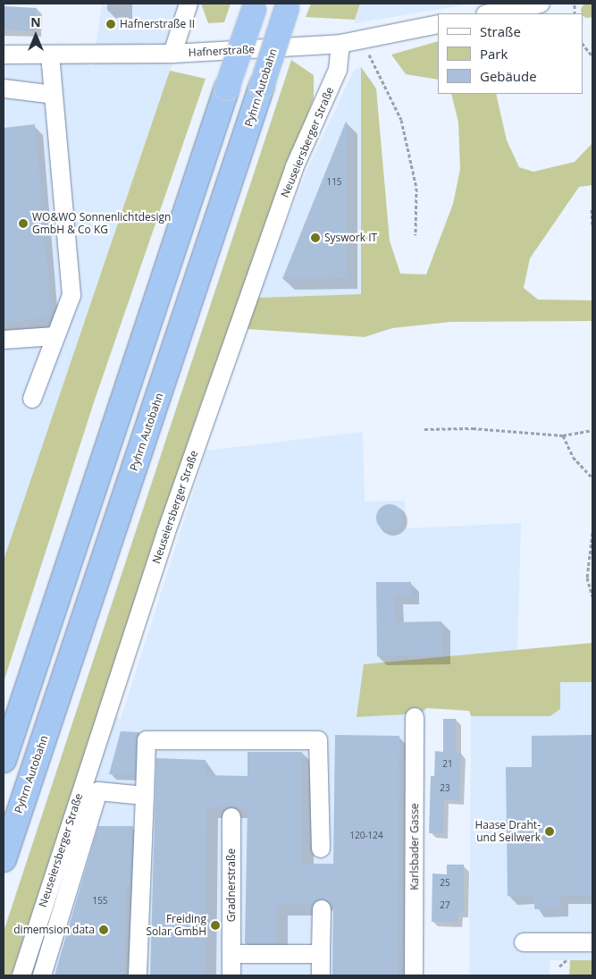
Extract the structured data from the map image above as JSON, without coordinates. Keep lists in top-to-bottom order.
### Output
{
  "streets": {
    "highway": ["Pyhrn Autobahn"],
    "street": [
      "Hafnerstraße",
      "Neuseiersberger Straße",
      "Karlsbader Gasse",
      "Gradnerstraße"
    ]
  },
  "crossings": [
    ["Hafnerstraße", "Neuseiersberger Straße"]
  ],
  "places": [
    "Hafnerstraße II",
    "WO&WO Sonnenlichtdesign GmbH & Co KG",
    "Syswork IT",
    "Haase Draht- und Seilwerk",
    "Freiding Solar GmbH",
    "dimemsion data"
  ],
  "house_numbers": [
    "115",
    "21",
    "23",
    "120-124",
    "25",
    "155",
    "27"
  ],
  "legend": ["Straße", "Park", "Gebäude"],
  "north": "top"
}
